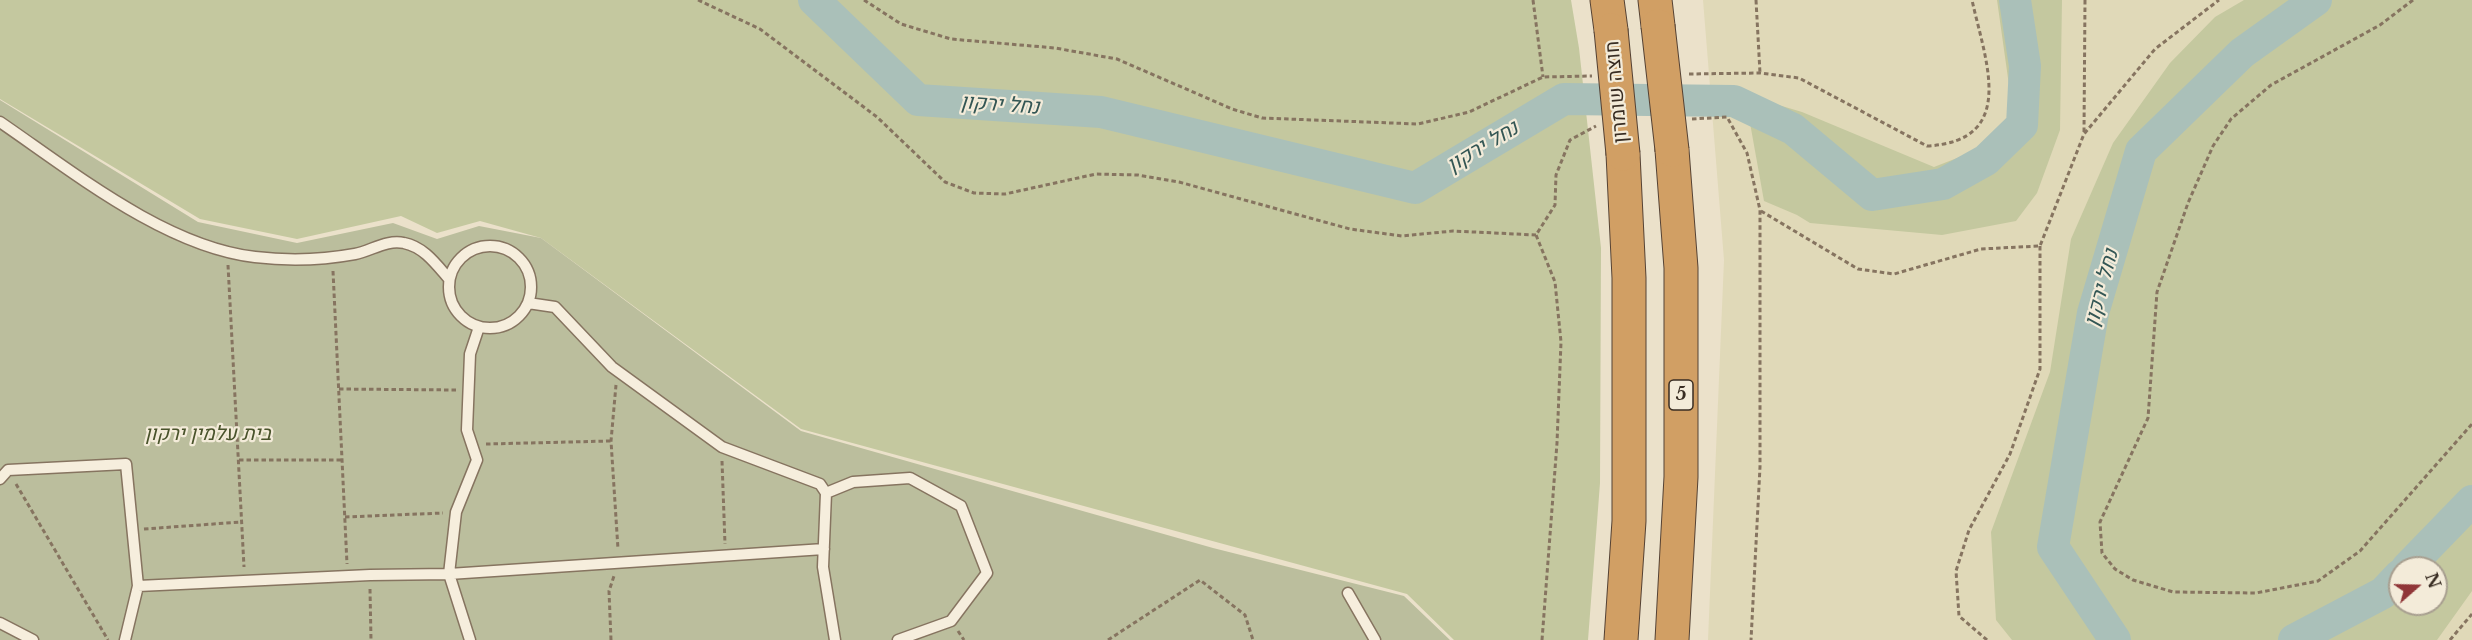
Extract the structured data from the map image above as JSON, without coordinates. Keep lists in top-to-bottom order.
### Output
{
  "streets": {
    "highway": ["חוצה שומרון", "5"]
  },
  "water": ["נחל ירקון"],
  "parks": ["בית עלמין ירקון"],
  "north": "right"
}
